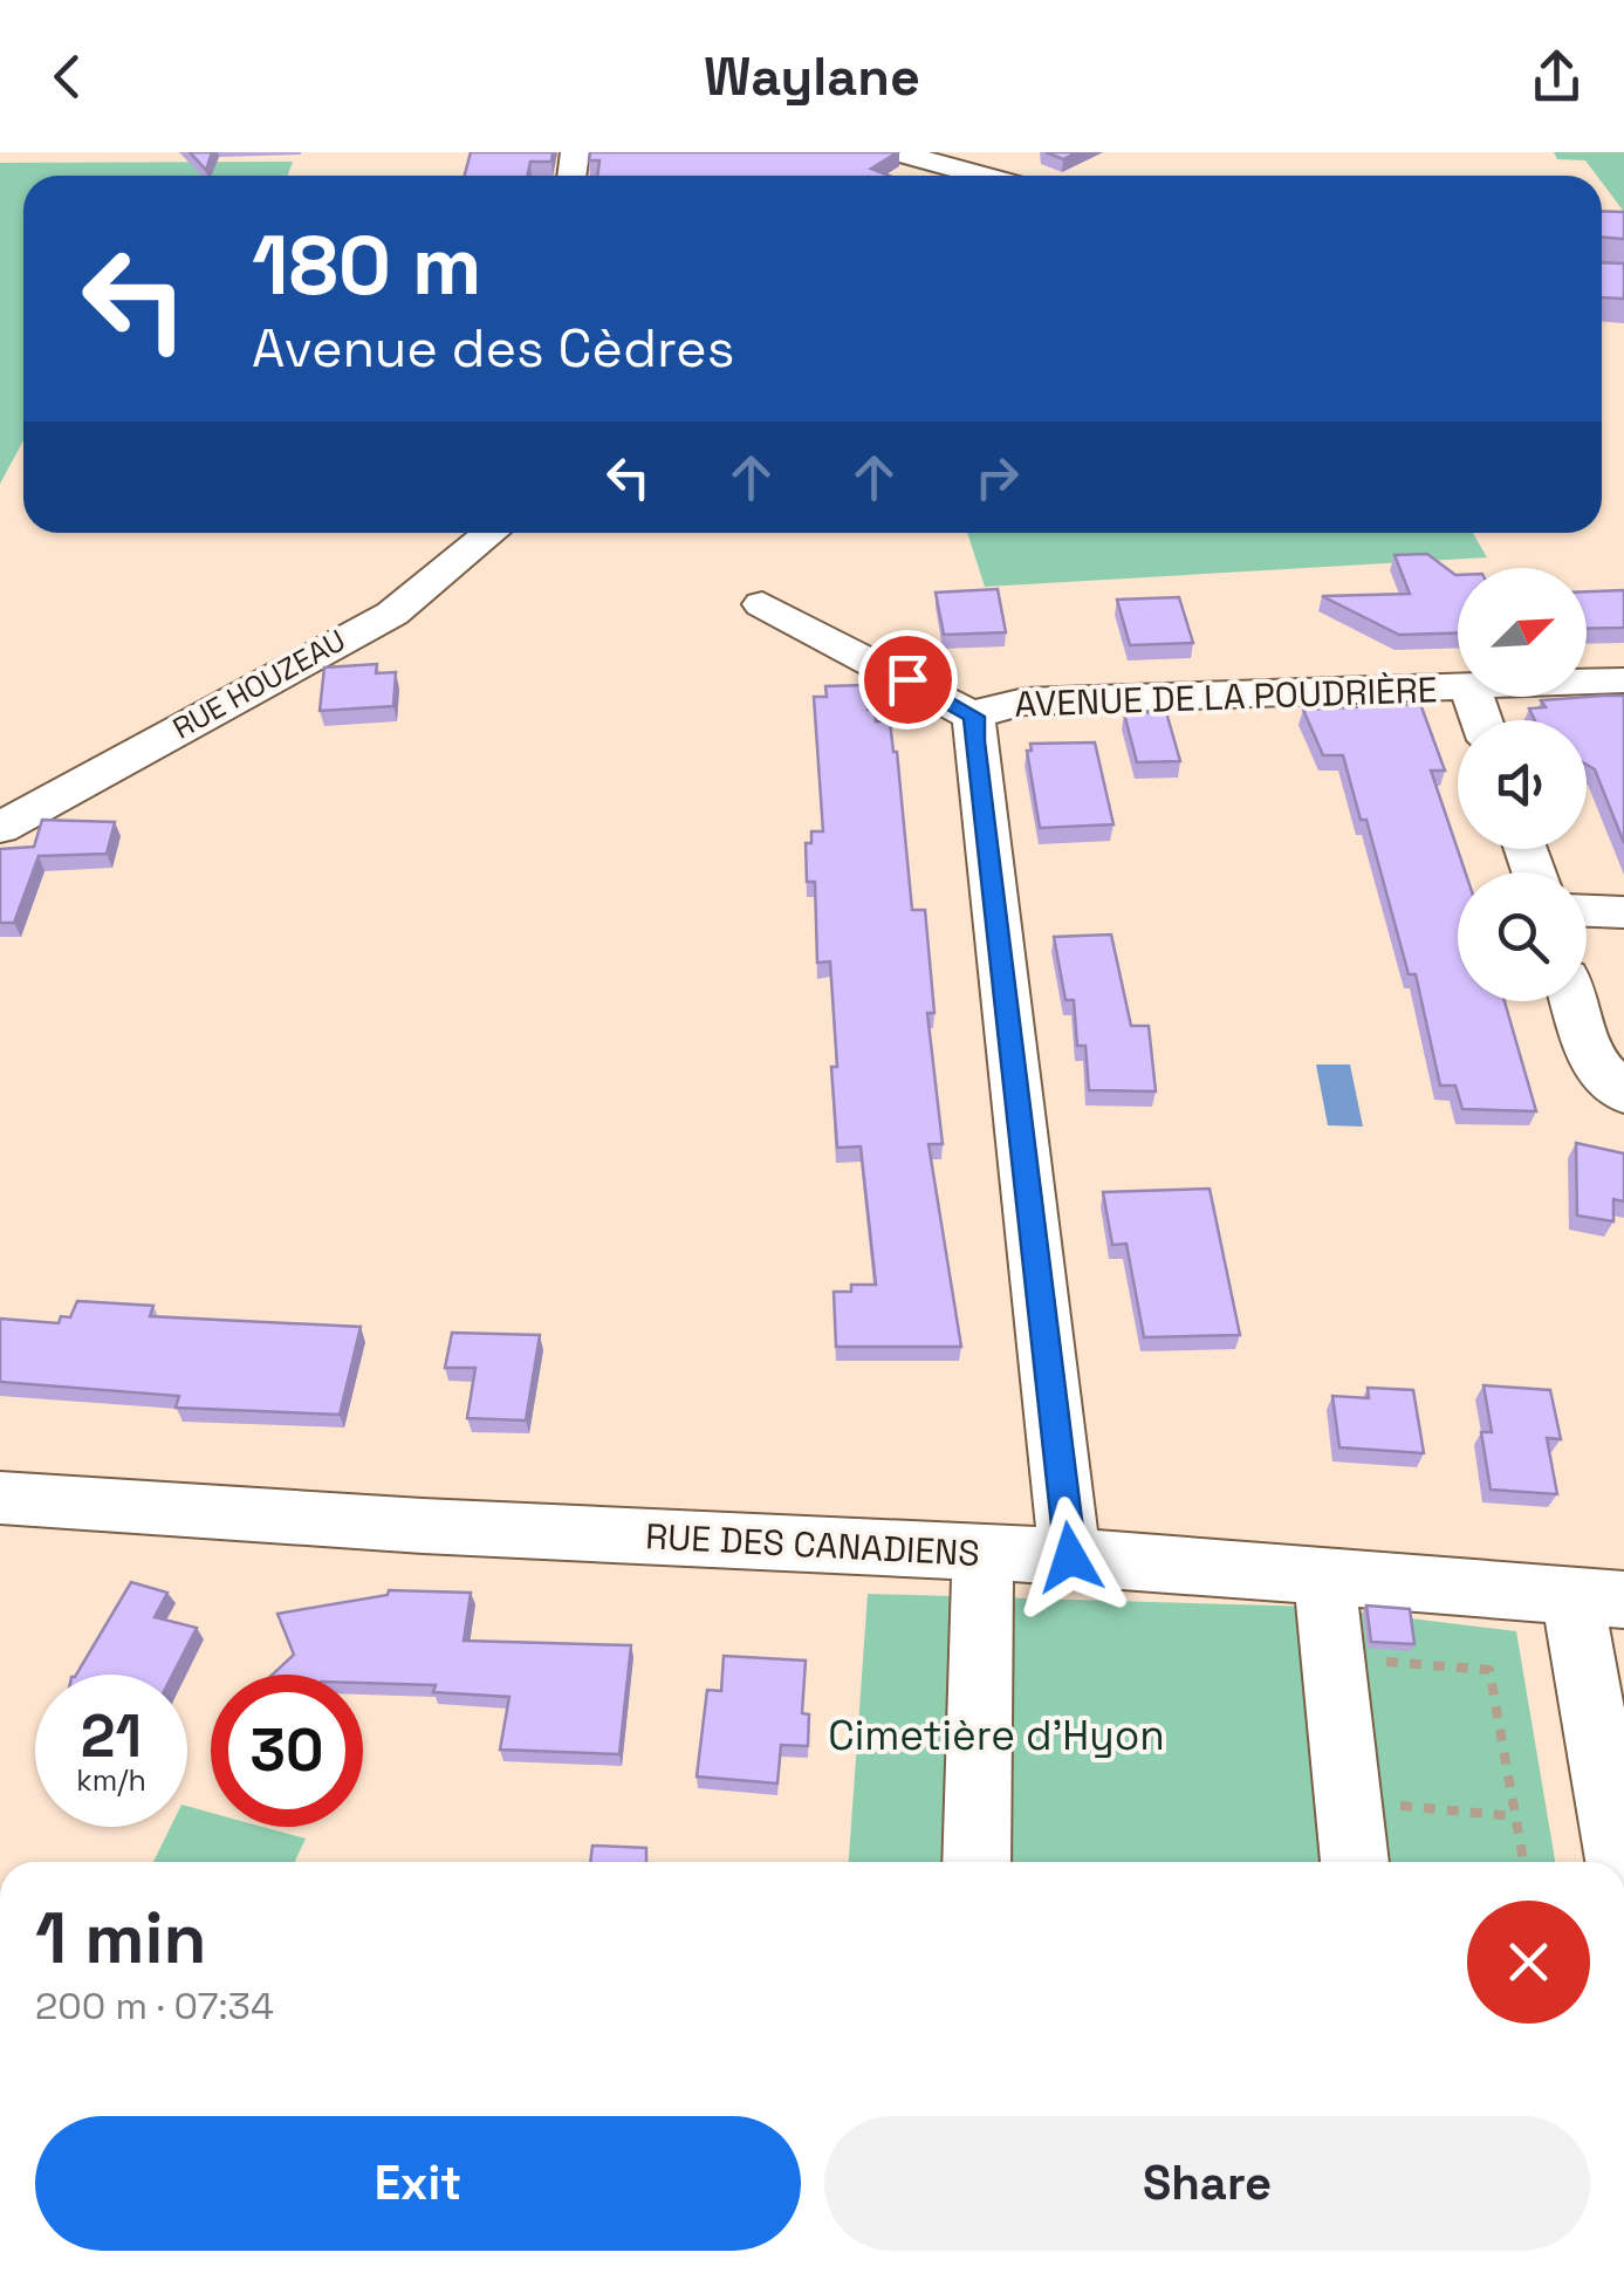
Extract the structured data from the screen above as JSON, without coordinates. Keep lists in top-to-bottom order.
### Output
{
  "streets": {
    "street": ["RUE HOUZEAU", "AVENUE DE LA POUDRIÈRE", "RUE DES CANADIENS"]
  },
  "crossings": [
    ["AVENUE DE LA POUDRIÈRE", "RUE DES CANADIENS"]
  ],
  "parks": ["Cimetière d'Hyon"],
  "north": "top right",
  "page": {
    "header": "Waylane",
    "turn": ["180 m", "Avenue des Cèdres"],
    "speed": "21 km/h",
    "limit": "30",
    "heading": ["1 min", "200 m · 07:34"],
    "buttons": ["Exit", "Share"]
  }
}
